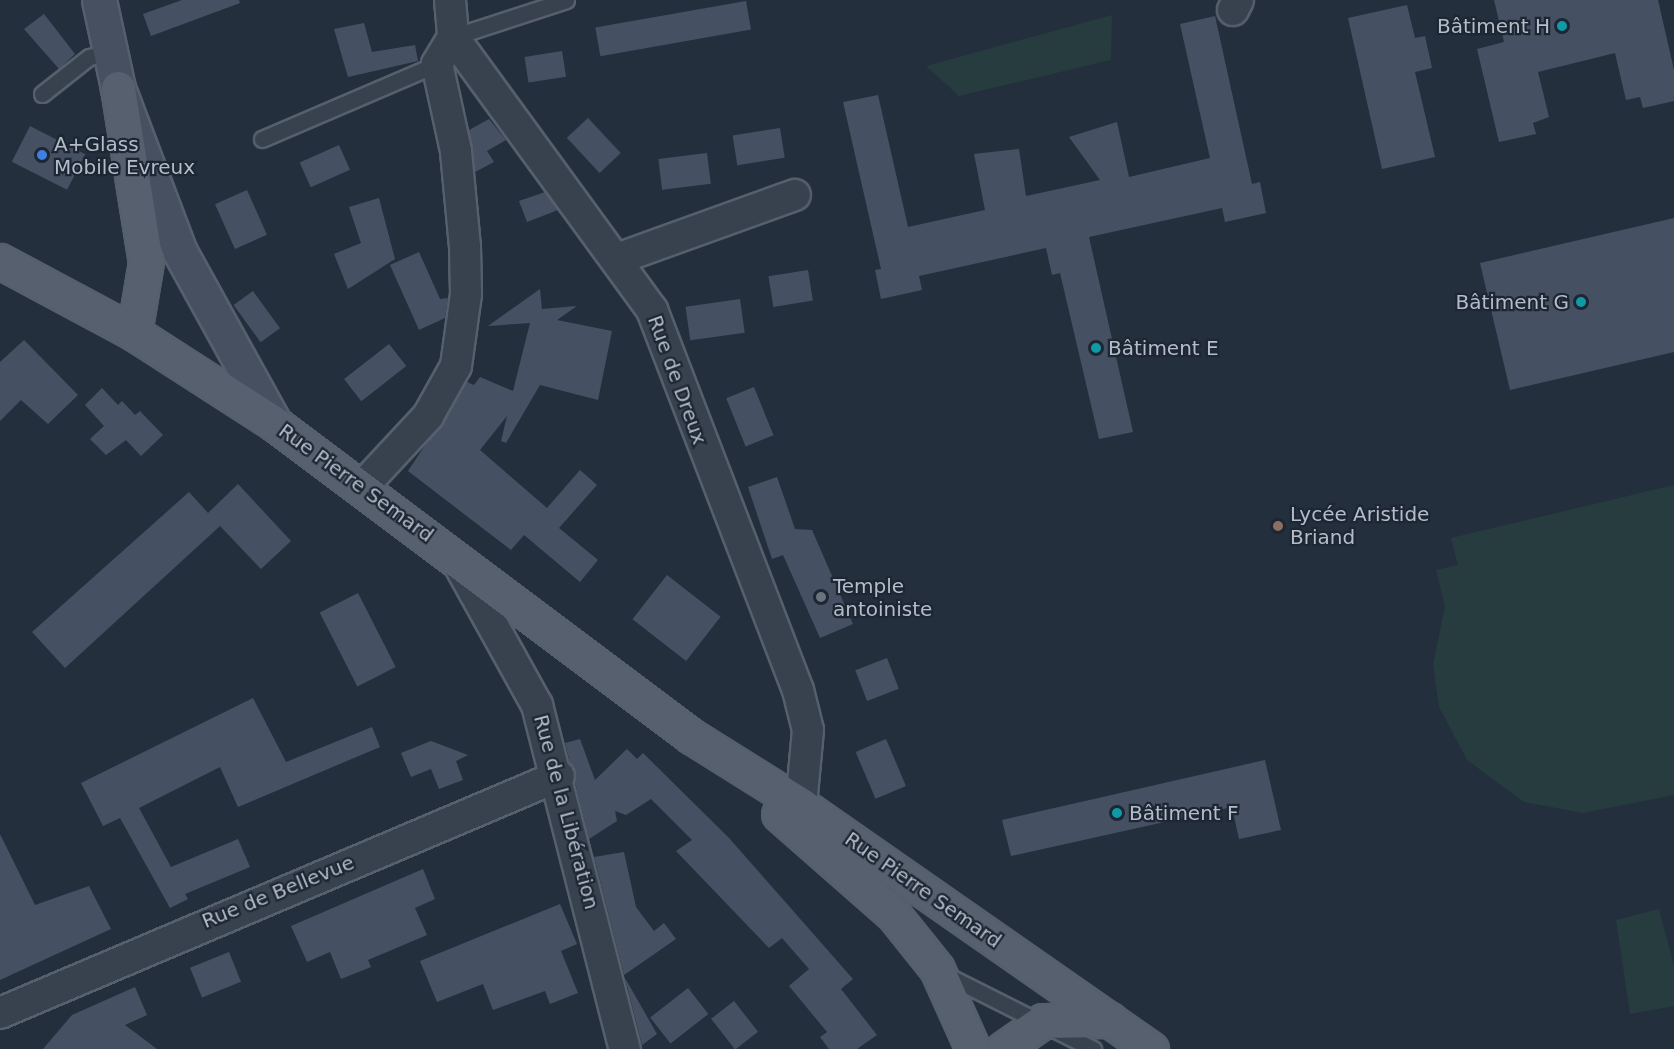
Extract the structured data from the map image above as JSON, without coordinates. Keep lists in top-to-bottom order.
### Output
{
  "streets": {
    "main road": ["Rue Pierre Semard"],
    "street": ["Rue de Dreux", "Rue de la Libération", "Rue de Bellevue"]
  },
  "crossings": [
    ["Rue de Dreux", "Rue Pierre Semard"],
    ["Rue Pierre Semard", "Rue de la Libération"],
    ["Rue de la Libération", "Rue de Bellevue"]
  ],
  "places": [
    "Bâtiment H",
    "A+Glass Mobile Evreux",
    "Bâtiment G",
    "Bâtiment E",
    "Lycée Aristide Briand",
    "Temple antoiniste",
    "Bâtiment F"
  ]
}
